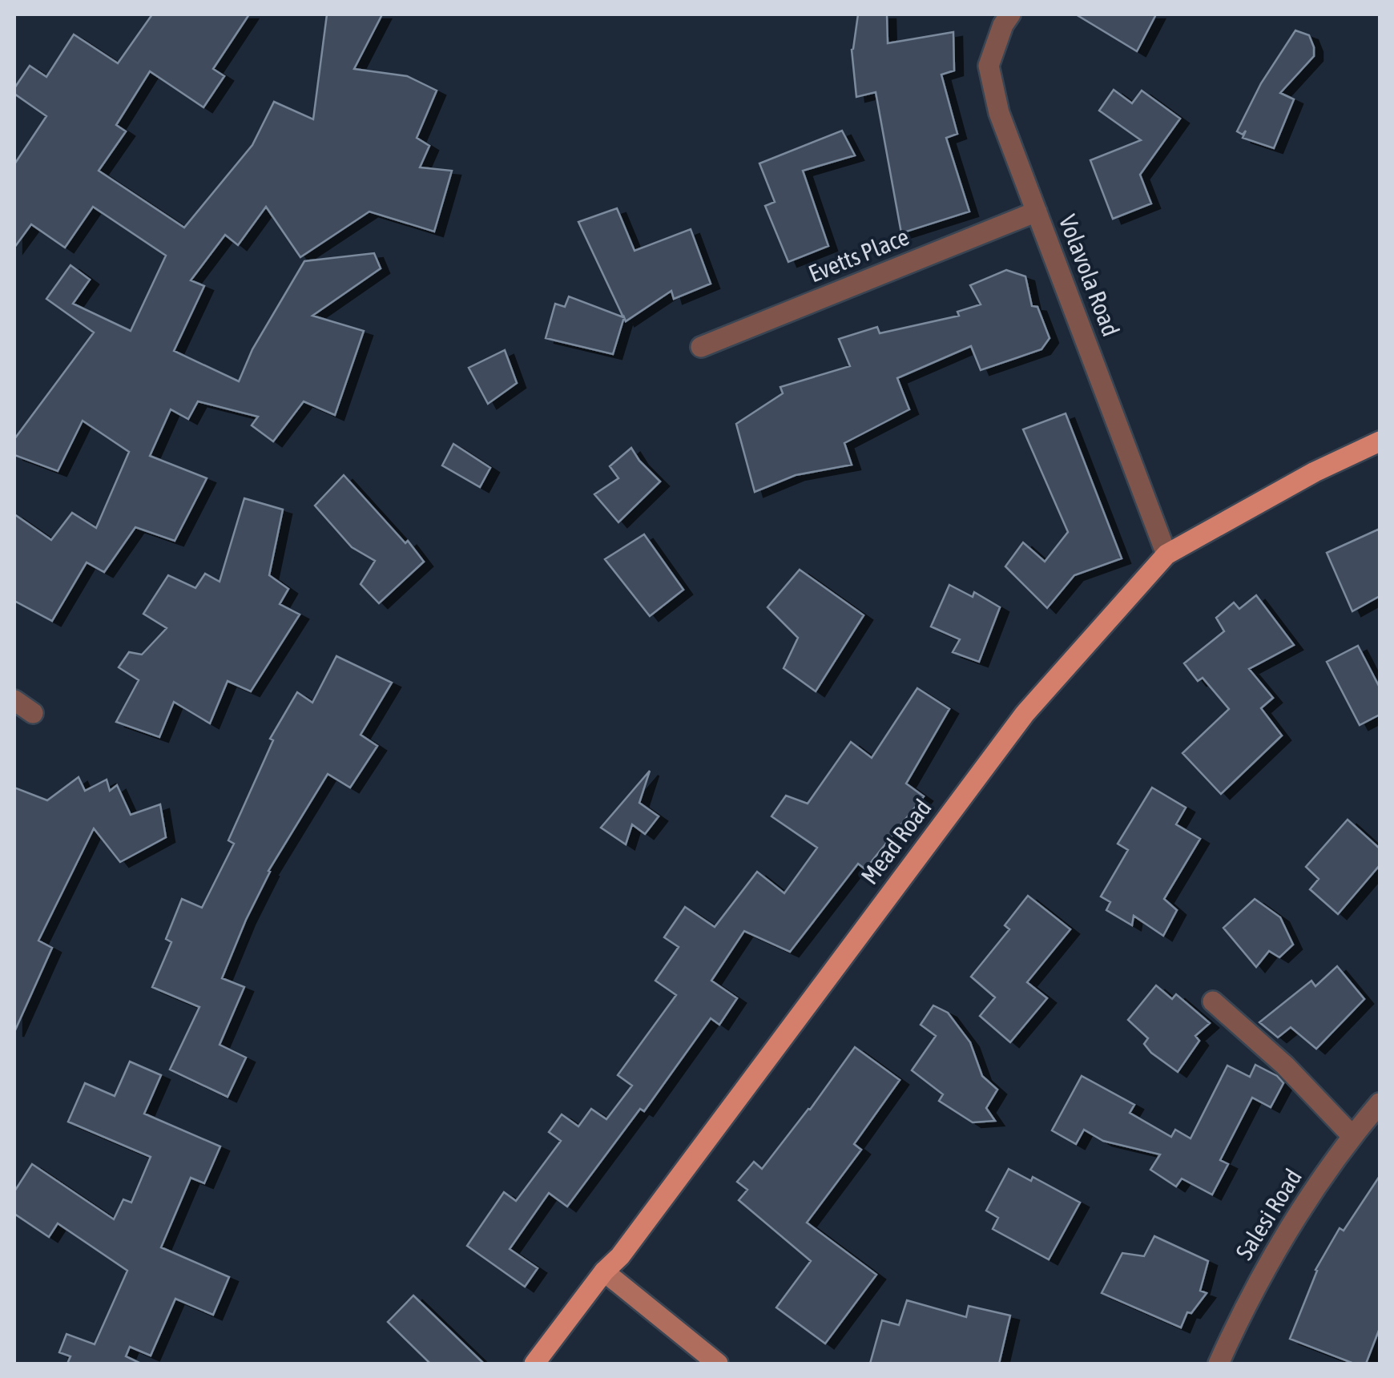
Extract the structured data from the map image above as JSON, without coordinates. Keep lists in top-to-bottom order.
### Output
{
  "streets": {
    "main road": ["Mead Road"],
    "street": ["Evetts Place", "Volavola Road", "Salesi Road"]
  },
  "crossings": [
    ["Evetts Place", "Volavola Road"],
    ["Volavola Road", "Mead Road"]
  ]
}
